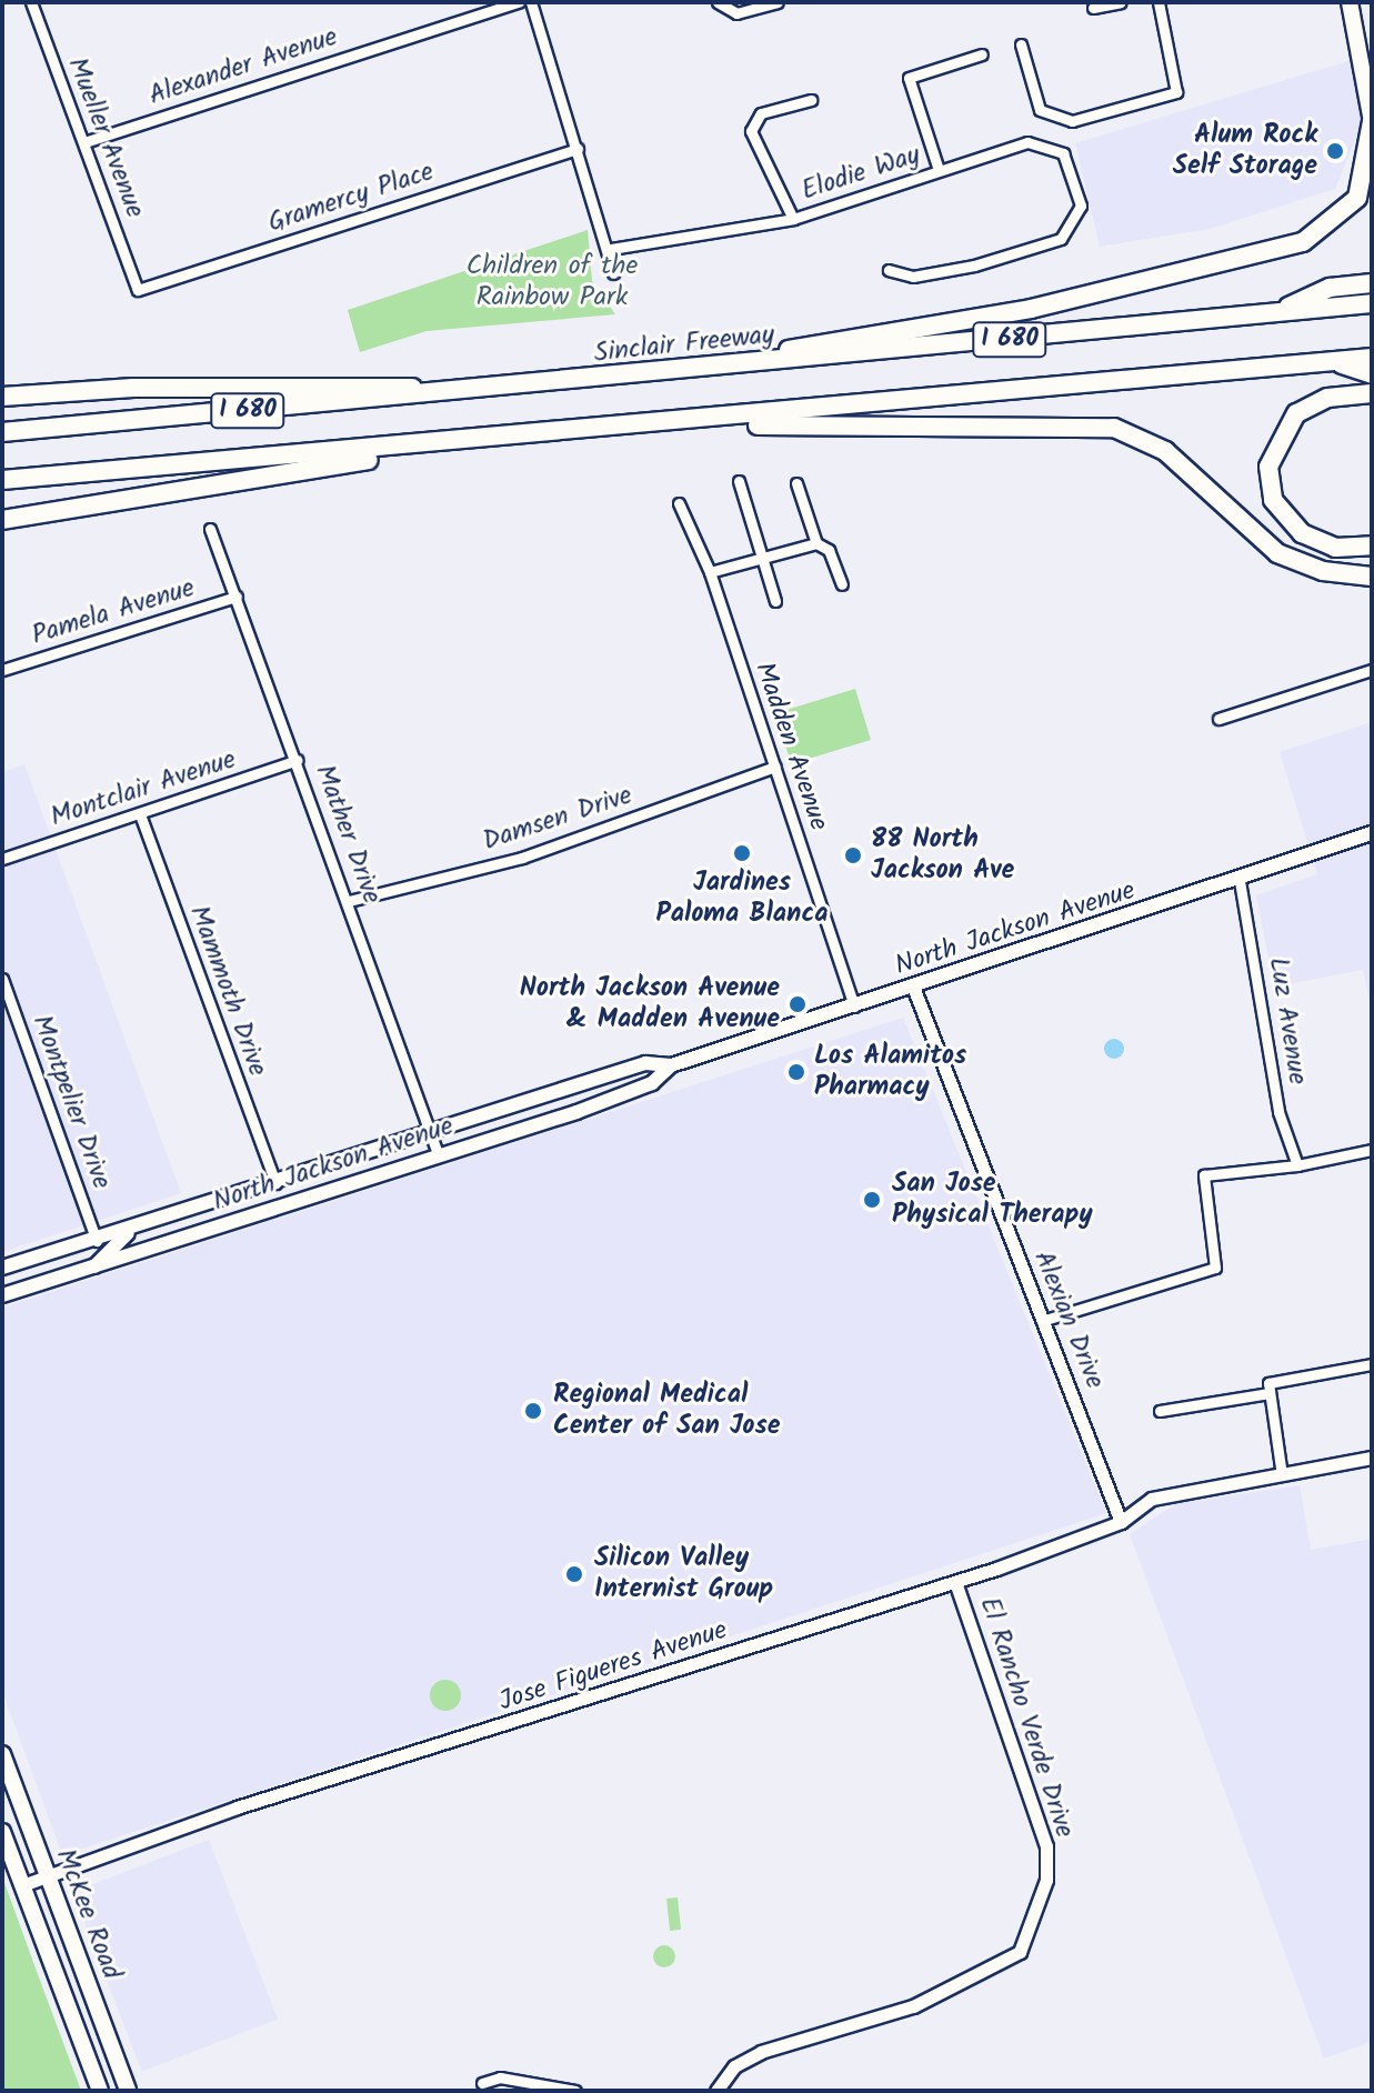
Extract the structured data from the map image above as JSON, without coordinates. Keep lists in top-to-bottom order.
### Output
{
  "streets": {
    "highway": ["I 680", "Sinclair Freeway"],
    "main road": ["North Jackson Avenue", "McKee Road"],
    "street": [
      "Alexander Avenue",
      "Mueller Avenue",
      "Elodie Way",
      "Gramercy Place",
      "Pamela Avenue",
      "Madden Avenue",
      "Montclair Avenue",
      "Damsen Drive",
      "Mather Drive",
      "Mammoth Drive",
      "Luz Avenue",
      "Montpelier Drive",
      "Alexian Drive",
      "Jose Figueres Avenue",
      "El Rancho Verde Drive"
    ]
  },
  "crossings": [
    ["Alexander Avenue", "Mueller Avenue"],
    ["Mueller Avenue", "Gramercy Place"],
    ["Pamela Avenue", "Mather Drive"],
    ["Madden Avenue", "Damsen Drive"],
    ["Madden Avenue", "North Jackson Avenue"],
    ["Montclair Avenue", "Mather Drive"],
    ["Montclair Avenue", "Mammoth Drive"],
    ["Damsen Drive", "Mather Drive"],
    ["Mather Drive", "North Jackson Avenue"],
    ["North Jackson Avenue", "Mammoth Drive"],
    ["North Jackson Avenue", "Luz Avenue"],
    ["North Jackson Avenue", "Montpelier Drive"],
    ["North Jackson Avenue", "Alexian Drive"],
    ["Alexian Drive", "Jose Figueres Avenue"],
    ["Jose Figueres Avenue", "El Rancho Verde Drive"],
    ["Jose Figueres Avenue", "McKee Road"]
  ],
  "parks": ["Children of the Rainbow Park"],
  "places": [
    "Alum Rock Self Storage",
    "Jardines Paloma Blanca",
    "88 North Jackson Ave",
    "North Jackson Avenue & Madden Avenue",
    "Los Alamitos Pharmacy",
    "San Jose Physical Therapy",
    "Regional Medical Center of San Jose",
    "Silicon Valley Internist Group"
  ]
}
